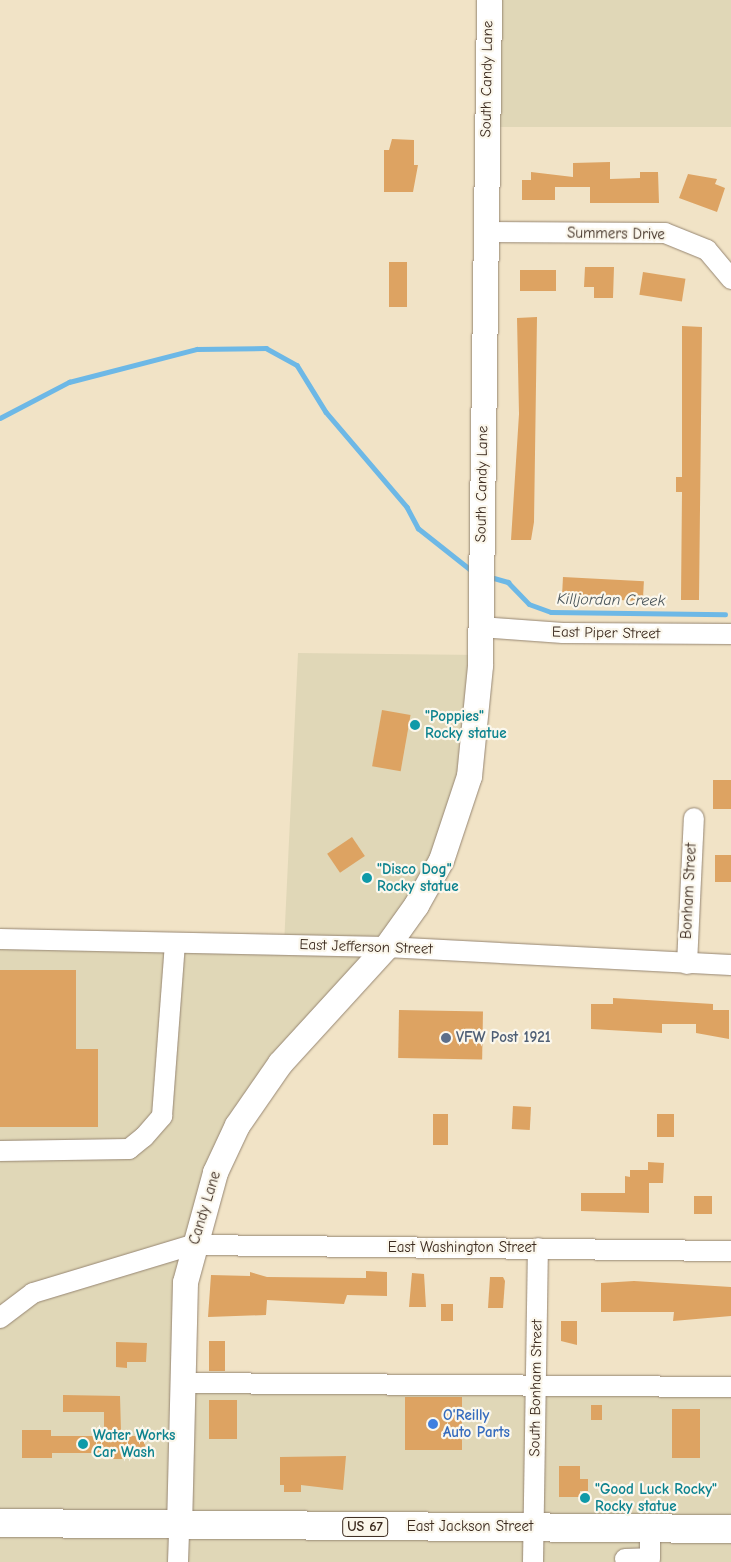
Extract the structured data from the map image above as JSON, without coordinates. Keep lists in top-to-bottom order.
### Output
{
  "streets": {
    "highway": ["US 67", "East Jackson Street"],
    "main road": ["South Candy Lane", "Candy Lane"],
    "street": [
      "Summers Drive",
      "East Piper Street",
      "Bonham Street",
      "East Jefferson Street",
      "East Washington Street",
      "South Bonham Street"
    ]
  },
  "crossings": [
    ["South Candy Lane", "Summers Drive"],
    ["South Candy Lane", "East Piper Street"],
    ["South Candy Lane", "East Jefferson Street"],
    ["South Candy Lane", "Candy Lane"],
    ["Bonham Street", "East Jefferson Street"],
    ["East Jefferson Street", "Candy Lane"],
    ["Candy Lane", "East Washington Street"],
    ["Candy Lane", "East Jackson Street"],
    ["East Washington Street", "South Bonham Street"],
    ["South Bonham Street", "East Jackson Street"]
  ],
  "water": ["Killjordan Creek"],
  "places": [
    "\"Poppies\" Rocky statue",
    "\"Disco Dog\" Rocky statue",
    "VFW Post 1921",
    "O'Reilly Auto Parts",
    "Water Works Car Wash",
    "\"Good Luck Rocky\" Rocky statue"
  ]
}
